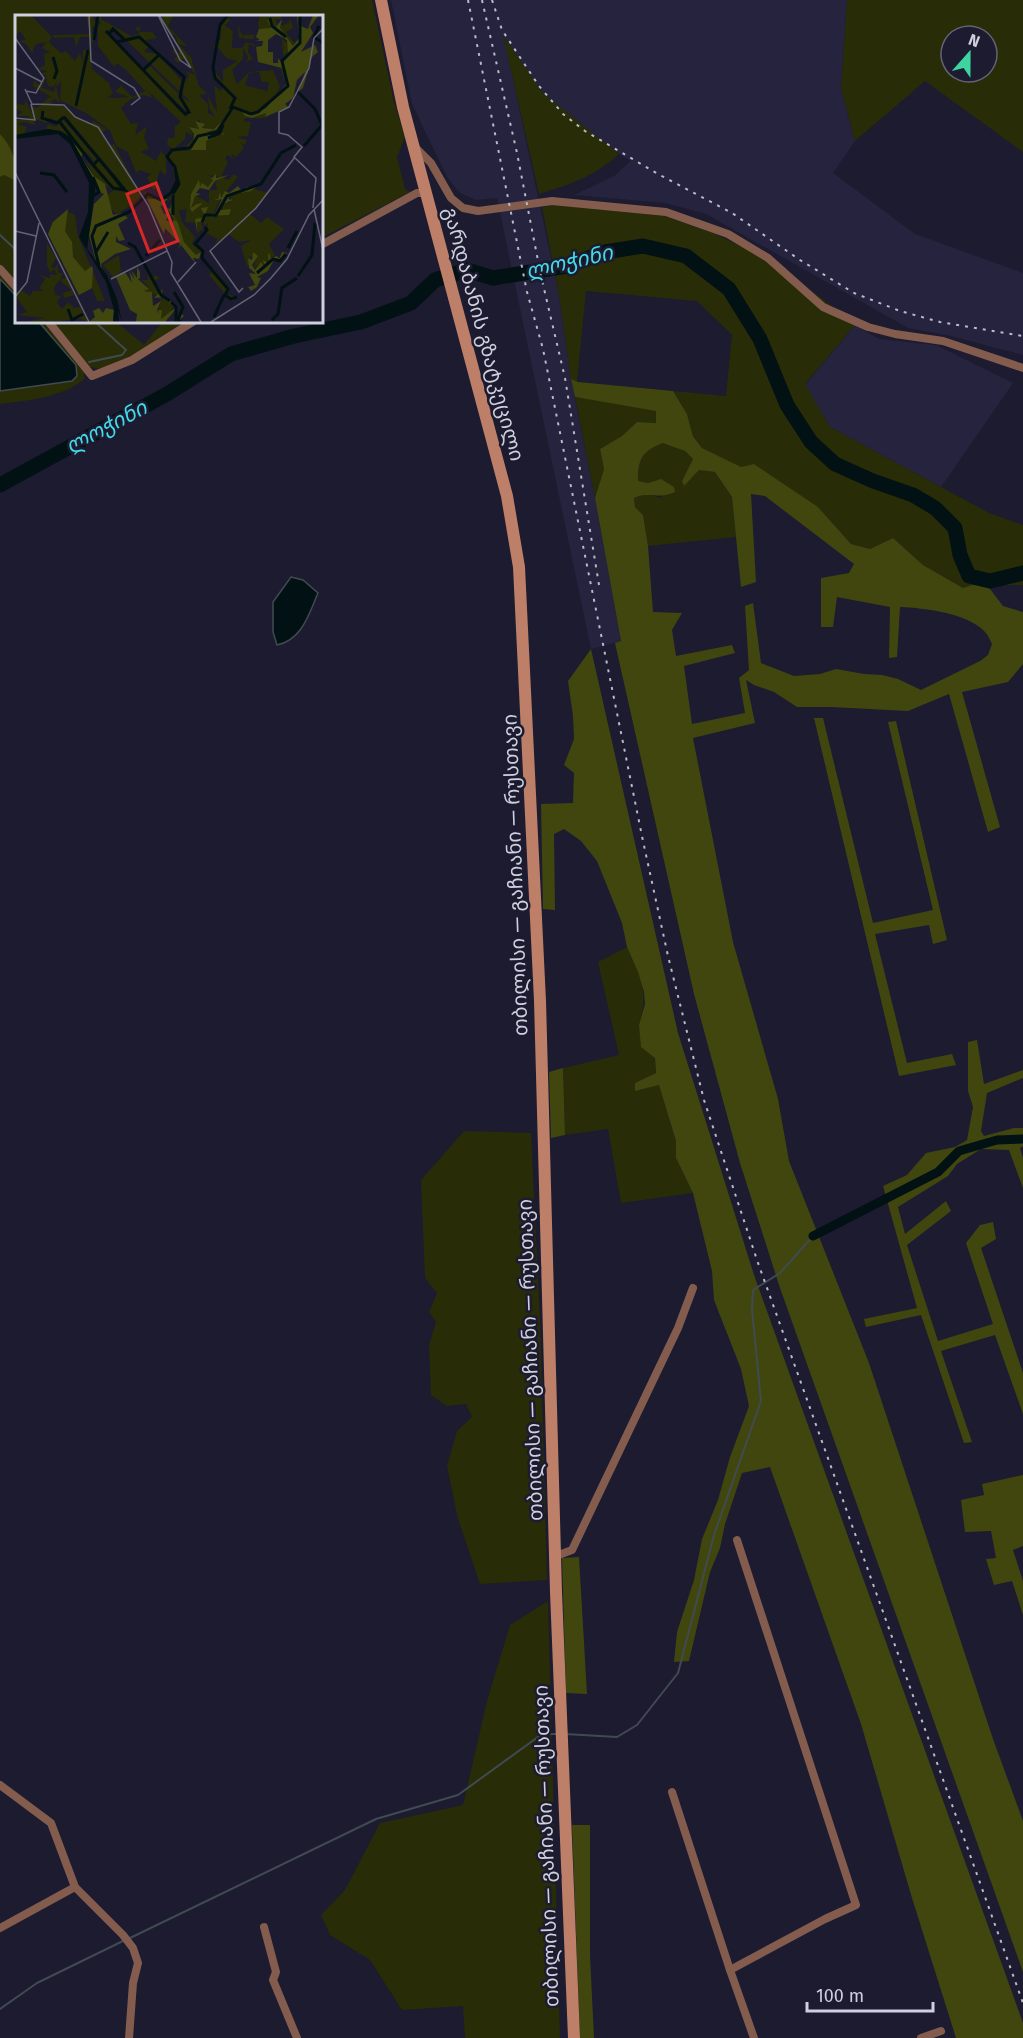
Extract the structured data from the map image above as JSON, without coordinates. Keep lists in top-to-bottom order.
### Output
{
  "streets": {
    "main road": ["გარდაბანის გზატკეცილი", "თბილისი — გაჩიანი — რუსთავი"]
  },
  "crossings": [
    ["გარდაბანის გზატკეცილი", "თბილისი — გაჩიანი — რუსთავი"]
  ],
  "water": ["ლოჭინი"],
  "scale_bar": "100 m",
  "north": "top"
}
